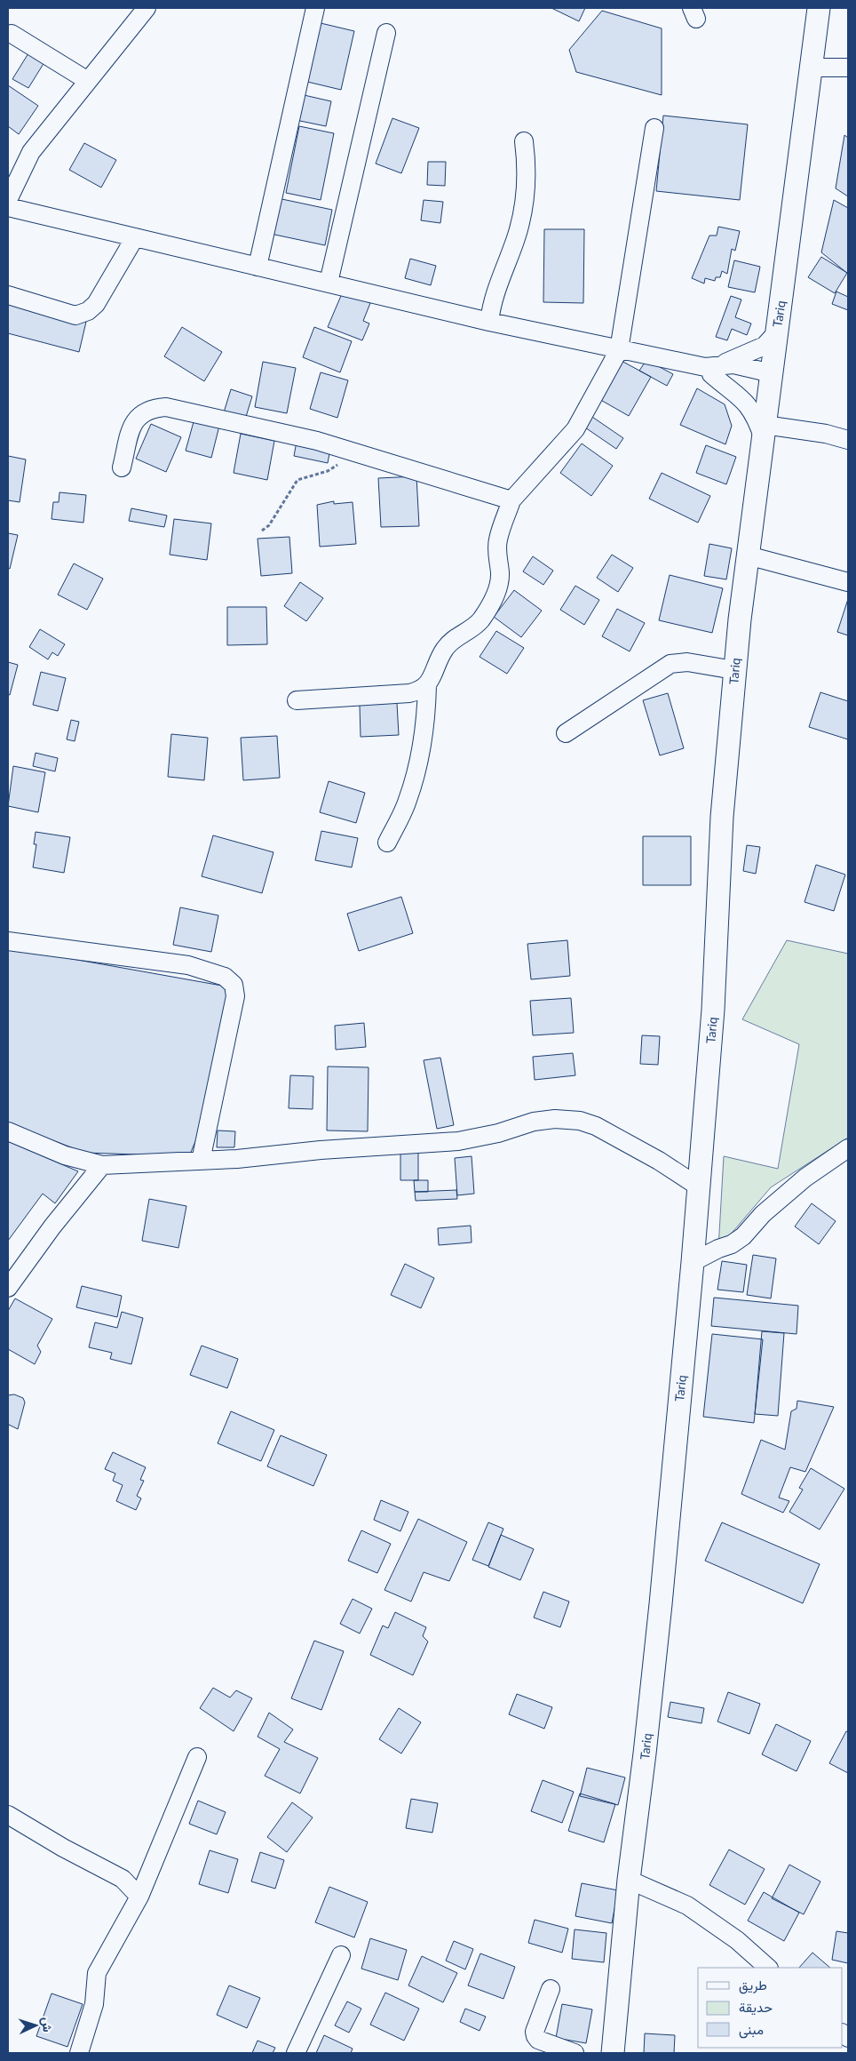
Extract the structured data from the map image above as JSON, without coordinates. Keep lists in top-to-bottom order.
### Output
{
  "streets": {
    "main road": ["Tariq"]
  },
  "legend": ["طريق", "حديقة", "مبنى"],
  "north": "right"
}
